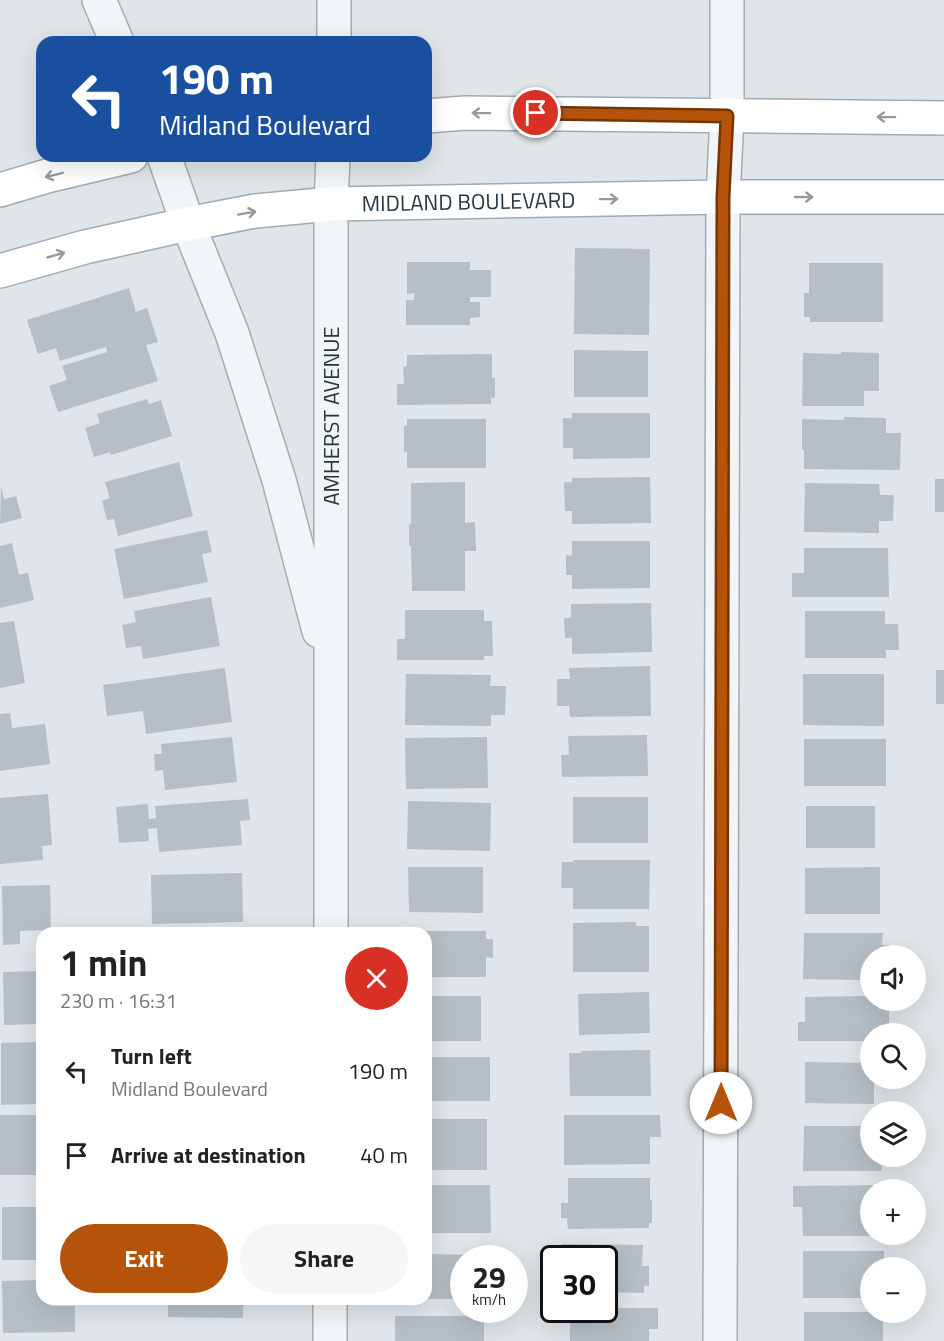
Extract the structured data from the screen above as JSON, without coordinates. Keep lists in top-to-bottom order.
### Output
{
  "streets": {
    "main road": ["MIDLAND BOULEVARD"],
    "street": ["AMHERST AVENUE"]
  },
  "crossings": [
    ["MIDLAND BOULEVARD", "AMHERST AVENUE"]
  ],
  "page": {
    "turn": ["190 m", "Midland Boulevard"],
    "heading": ["1 min", "230 m · 16:31"],
    "map_buttons": ["+", "−"],
    "list": [
      {
        "name": "Turn left",
        "note": "Midland Boulevard",
        "value": "190 m"
      },
      {
        "name": "Arrive at destination",
        "value": "40 m"
      }
    ],
    "buttons": ["Exit", "Share"],
    "speed": "29 km/h",
    "limit": "30"
  }
}
